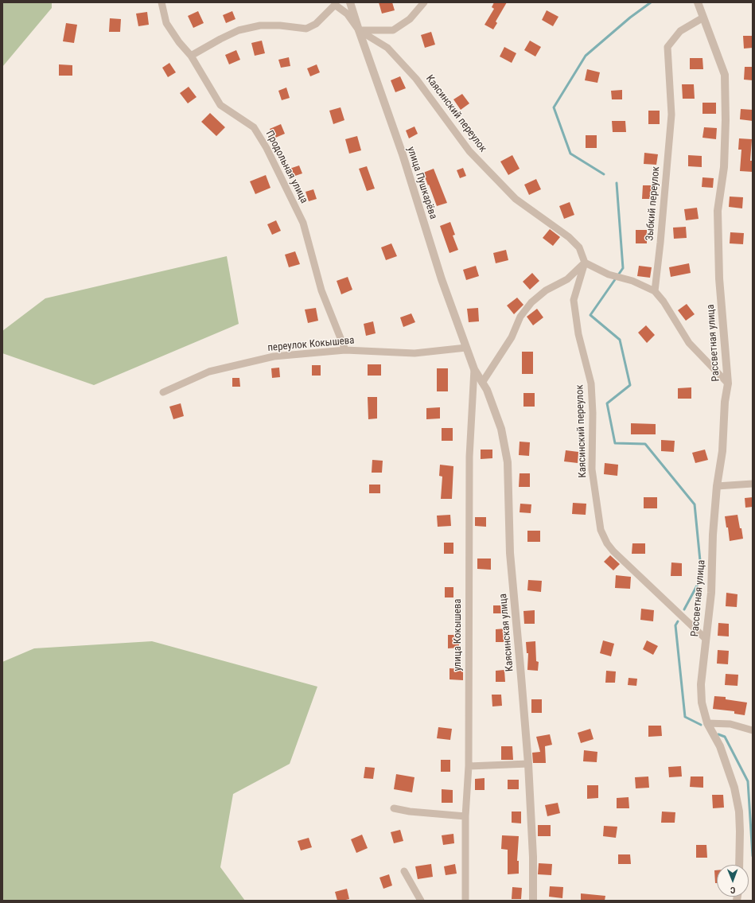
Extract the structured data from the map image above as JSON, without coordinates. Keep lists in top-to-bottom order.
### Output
{
  "streets": {
    "street": [
      "Каясинский переулок",
      "Продольная улица",
      "улица Пушкарёва",
      "Зыбкий переулок",
      "Рассветная улица",
      "переулок Кокышева",
      "Каясинская улица",
      "улица Кокышева"
    ]
  },
  "crossings": [
    ["Каясинский переулок", "улица Пушкарёва"],
    ["Каясинский переулок", "Рассветная улица"],
    ["Продольная улица", "переулок Кокышева"],
    ["улица Пушкарёва", "переулок Кокышева"],
    ["улица Пушкарёва", "Каясинская улица"],
    ["улица Пушкарёва", "улица Кокышева"],
    ["Зыбкий переулок", "Рассветная улица"],
    ["Каясинская улица", "улица Кокышева"]
  ],
  "north": "bottom"
}
